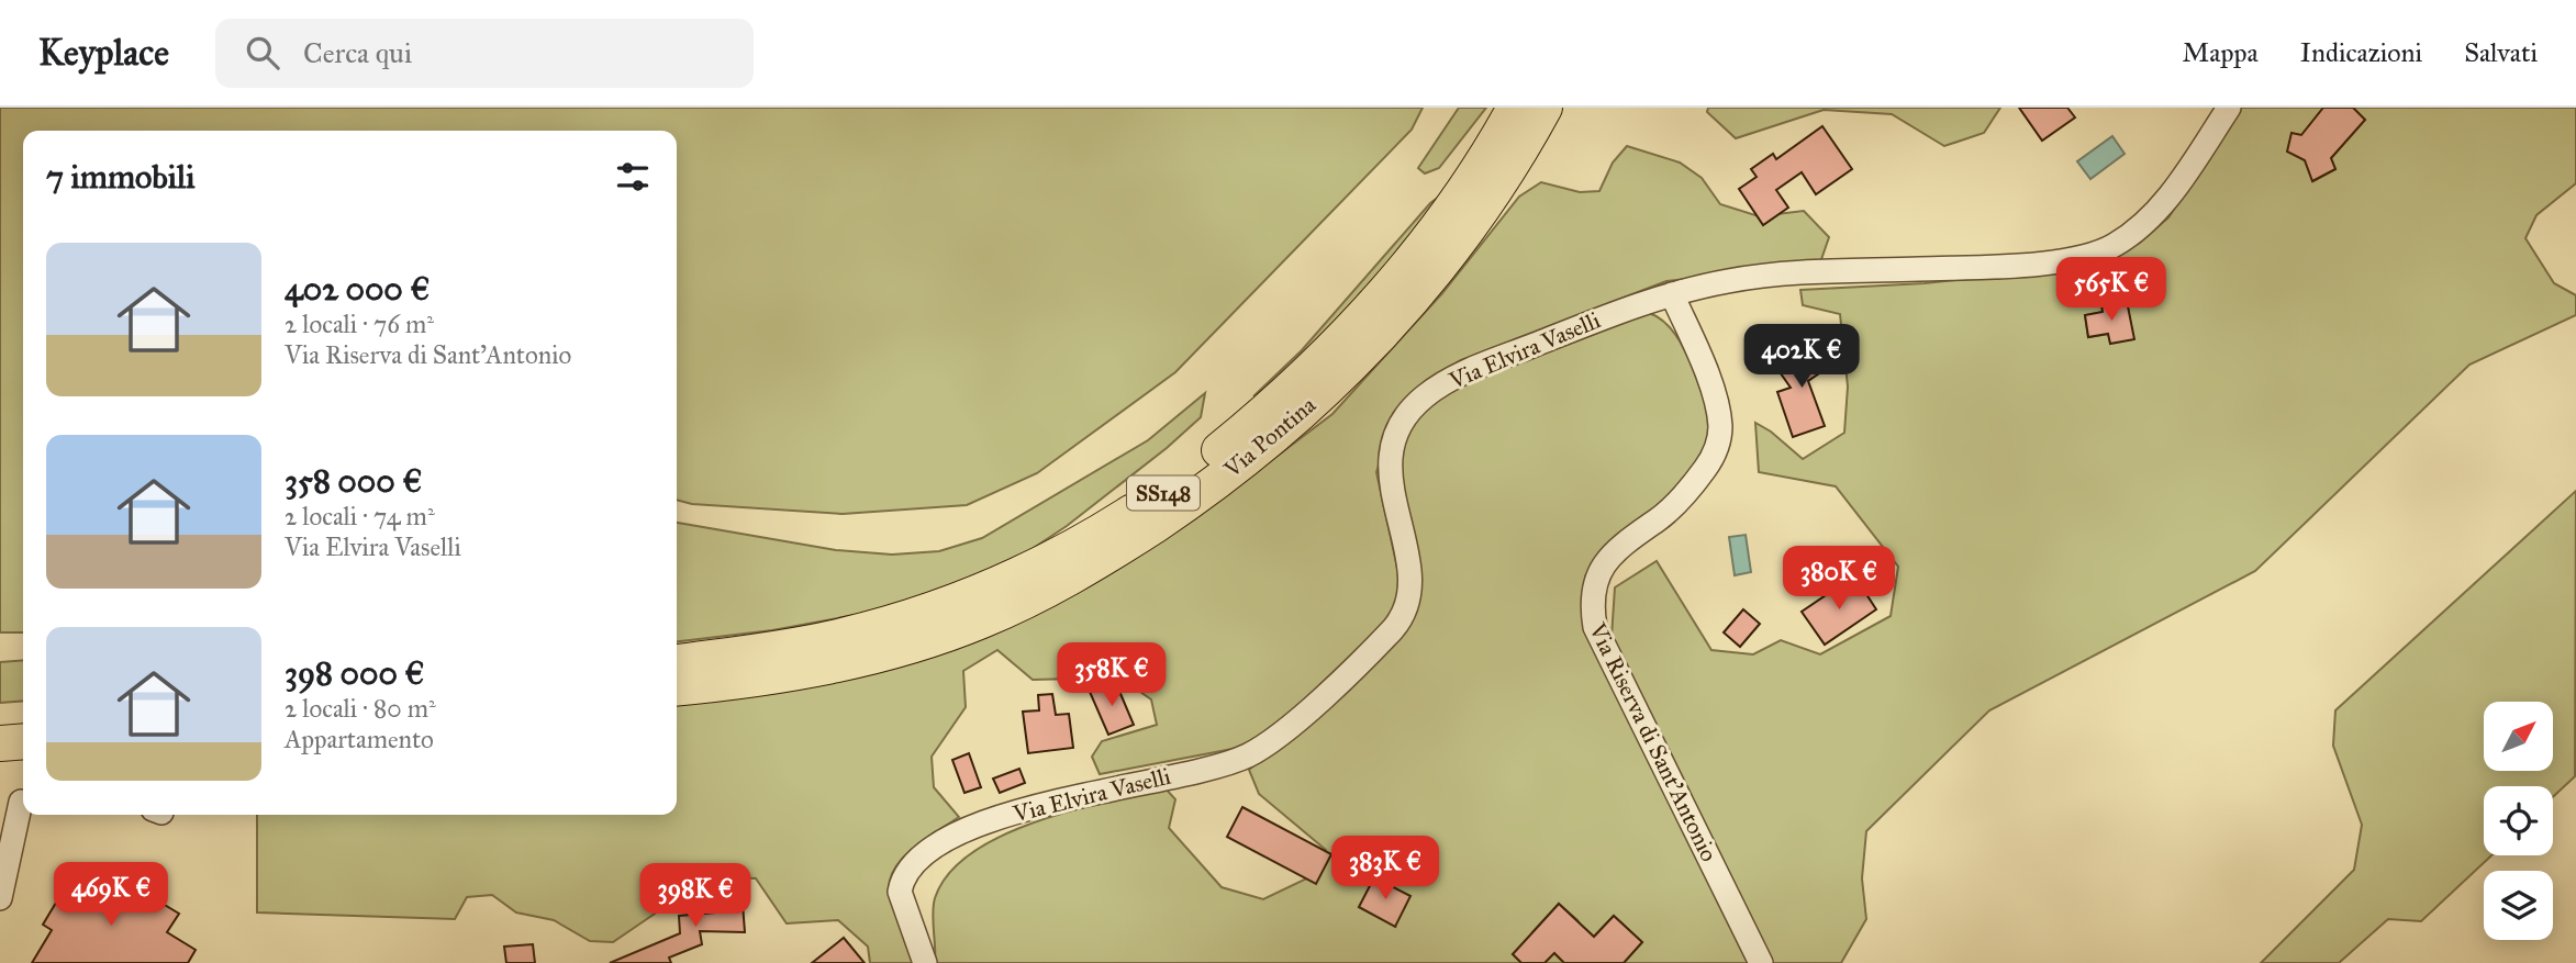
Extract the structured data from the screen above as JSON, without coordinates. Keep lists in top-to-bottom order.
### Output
{
  "streets": {
    "highway": ["Via Pontina", "SS148"],
    "street": ["Via Elvira Vaselli", "Via Riserva di Sant'Antonio"]
  },
  "crossings": [
    ["Via Elvira Vaselli", "Via Riserva di Sant'Antonio"]
  ],
  "north": "top right",
  "page": {
    "header": "Keyplace",
    "search": "Cerca qui",
    "nav": ["Mappa", "Indicazioni", "Salvati"],
    "heading": "7 immobili",
    "list": [
      {
        "name": "402 000 €",
        "note": "2 locali · 76 m² · Via Riserva di Sant'Antonio"
      },
      {
        "name": "358 000 €",
        "note": "2 locali · 74 m² · Via Elvira Vaselli"
      },
      {
        "name": "398 000 €",
        "note": "2 locali · 80 m² · Appartamento"
      }
    ],
    "price": [
      "565K €",
      "402K €",
      "380K €",
      "358K €",
      "383K €",
      "469K €",
      "398K €"
    ]
  }
}
